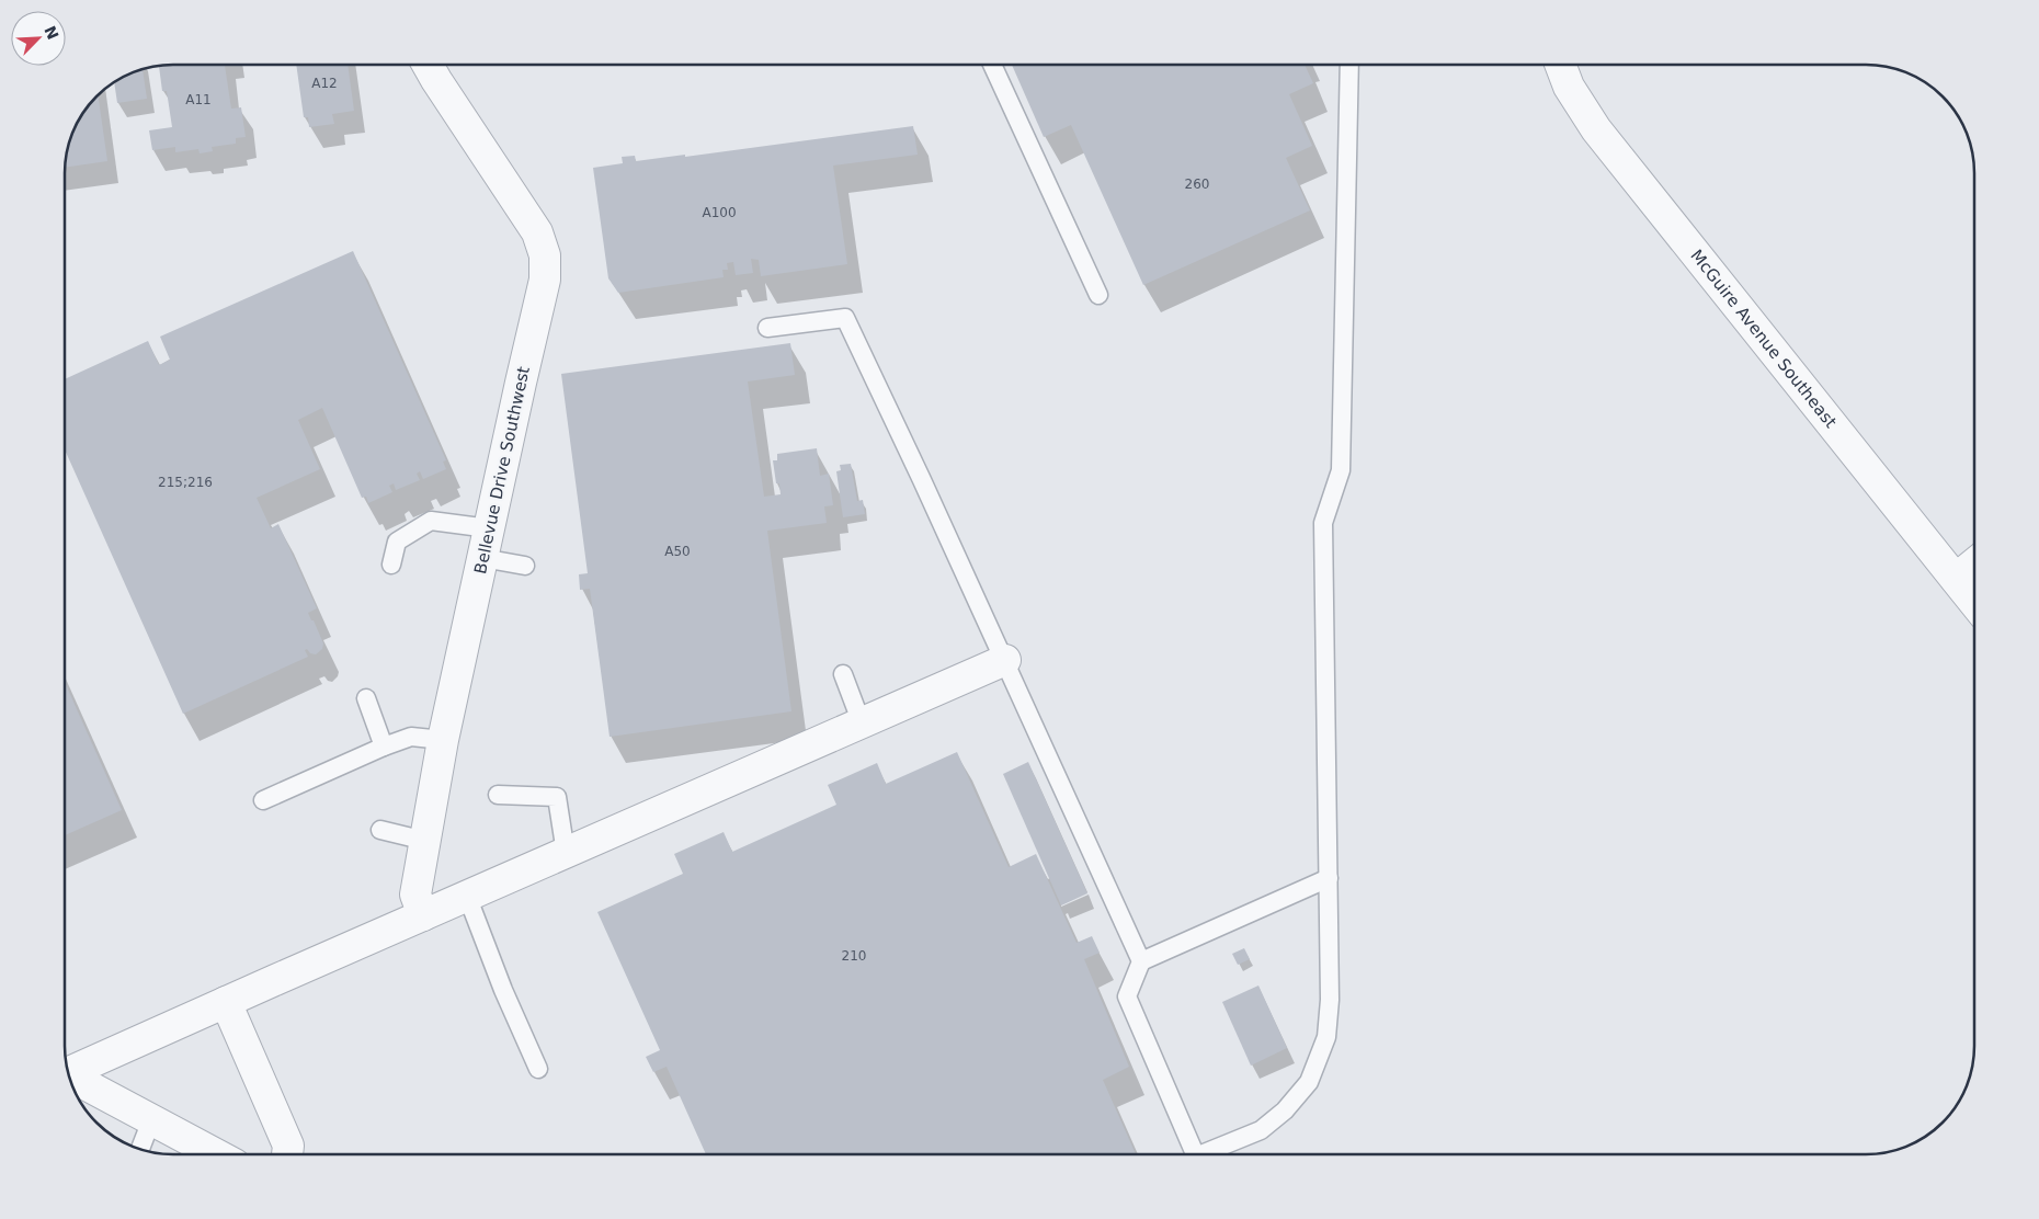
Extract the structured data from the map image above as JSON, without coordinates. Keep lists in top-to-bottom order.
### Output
{
  "streets": {
    "street": ["McGuire Avenue Southeast", "Bellevue Drive Southwest"]
  },
  "house_numbers": [
    "A12",
    "A11",
    "260",
    "A100",
    "215;216",
    "A50",
    "210"
  ],
  "north": "top right"
}
